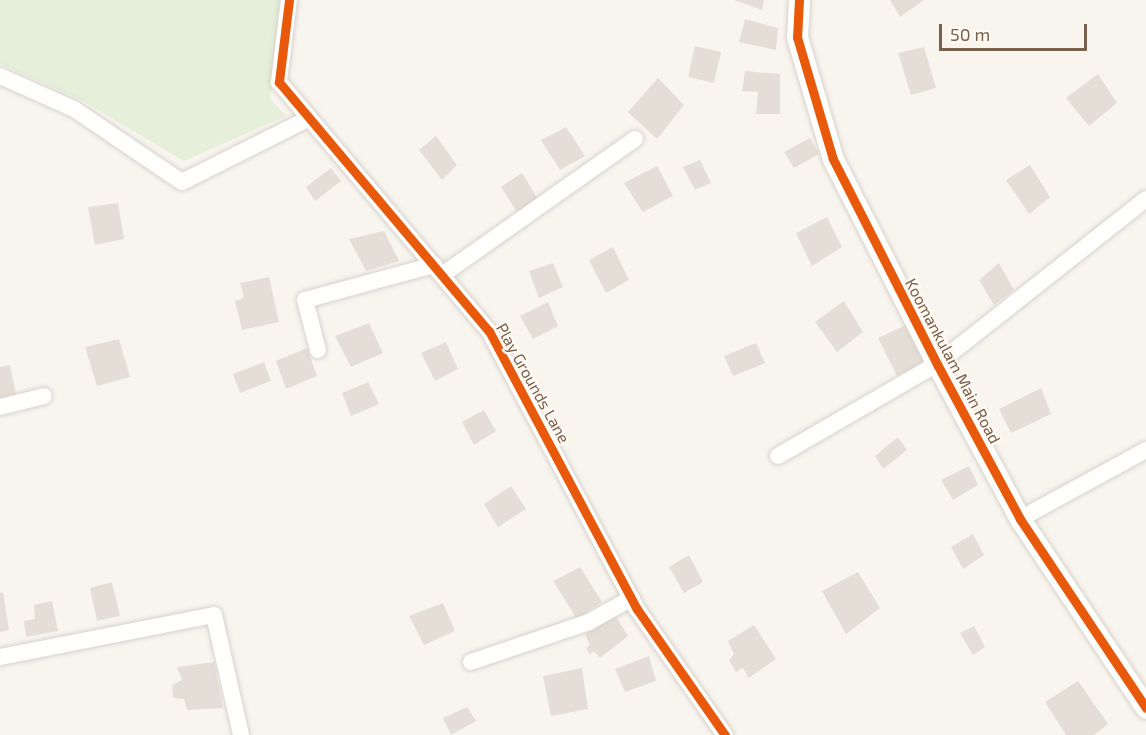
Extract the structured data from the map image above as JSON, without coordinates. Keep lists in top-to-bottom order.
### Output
{
  "streets": {
    "street": ["Koomankulam Main Road", "Play Grounds Lane"]
  },
  "scale_bar": "50 m"
}
